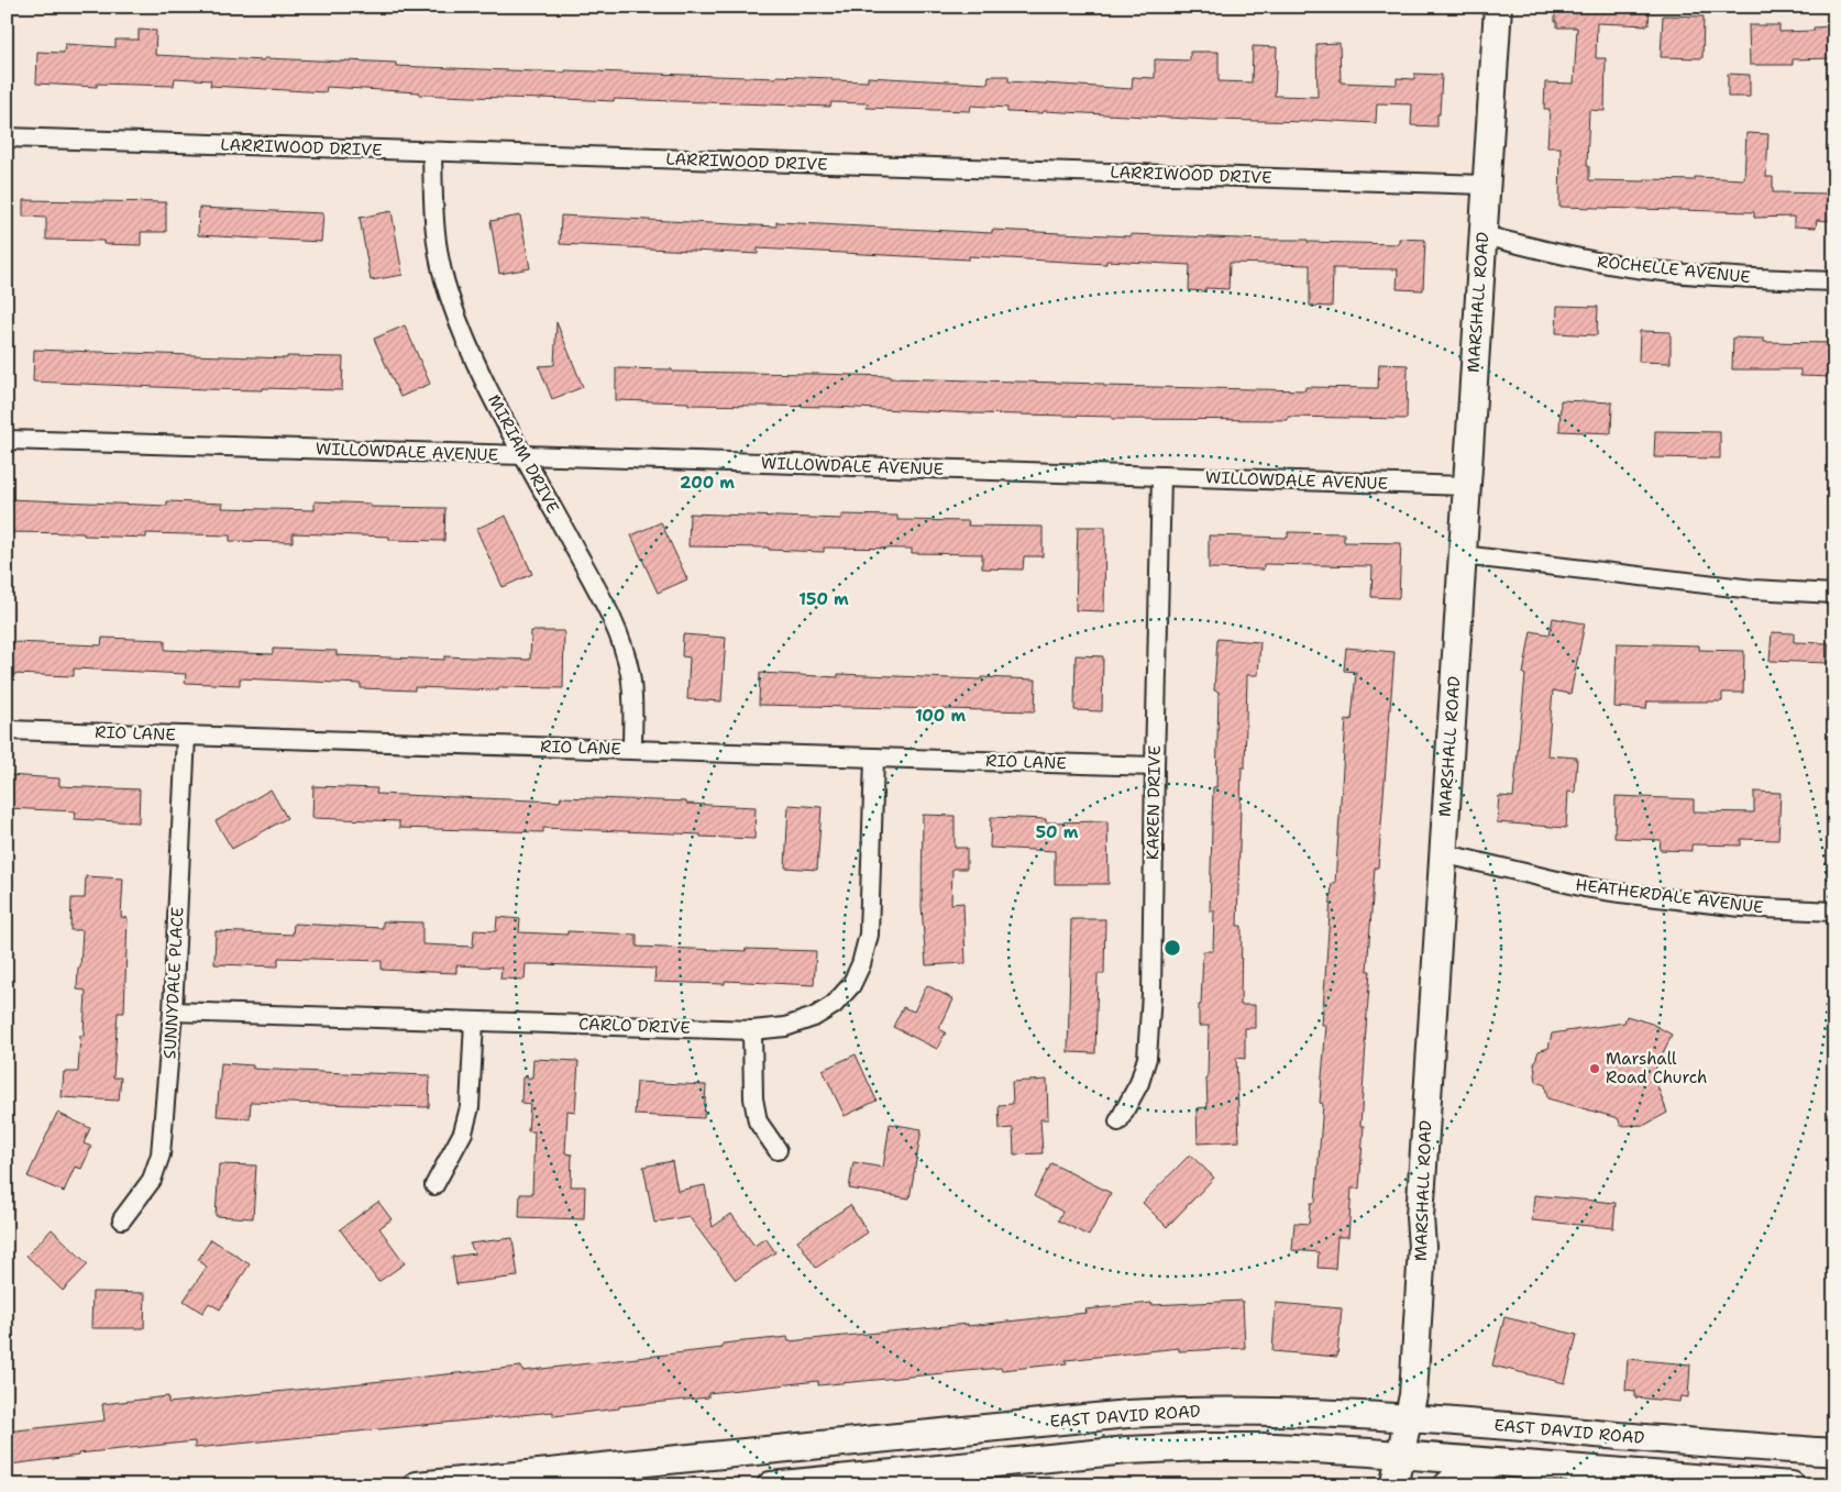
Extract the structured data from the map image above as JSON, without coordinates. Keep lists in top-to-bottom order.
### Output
{
  "streets": {
    "street": [
      "LARRIWOOD DRIVE",
      "ROCHELLE AVENUE",
      "MARSHALL ROAD",
      "WILLOWDALE AVENUE",
      "MIRIAM DRIVE",
      "RIO LANE",
      "KAREN DRIVE",
      "HEATHERDALE AVENUE",
      "SUNNYDALE PLACE",
      "CARLO DRIVE",
      "EAST DAVID ROAD"
    ]
  },
  "crossings": [
    ["LARRIWOOD DRIVE", "MARSHALL ROAD"],
    ["LARRIWOOD DRIVE", "MIRIAM DRIVE"],
    ["ROCHELLE AVENUE", "MARSHALL ROAD"],
    ["MARSHALL ROAD", "WILLOWDALE AVENUE"],
    ["MARSHALL ROAD", "HEATHERDALE AVENUE"],
    ["MARSHALL ROAD", "EAST DAVID ROAD"],
    ["WILLOWDALE AVENUE", "MIRIAM DRIVE"],
    ["WILLOWDALE AVENUE", "KAREN DRIVE"],
    ["MIRIAM DRIVE", "RIO LANE"],
    ["RIO LANE", "KAREN DRIVE"],
    ["RIO LANE", "SUNNYDALE PLACE"],
    ["RIO LANE", "CARLO DRIVE"],
    ["SUNNYDALE PLACE", "CARLO DRIVE"]
  ],
  "places": ["Marshall Road Church"],
  "rings": [
    "200 m",
    "150 m",
    "100 m",
    "50 m"
  ]
}
